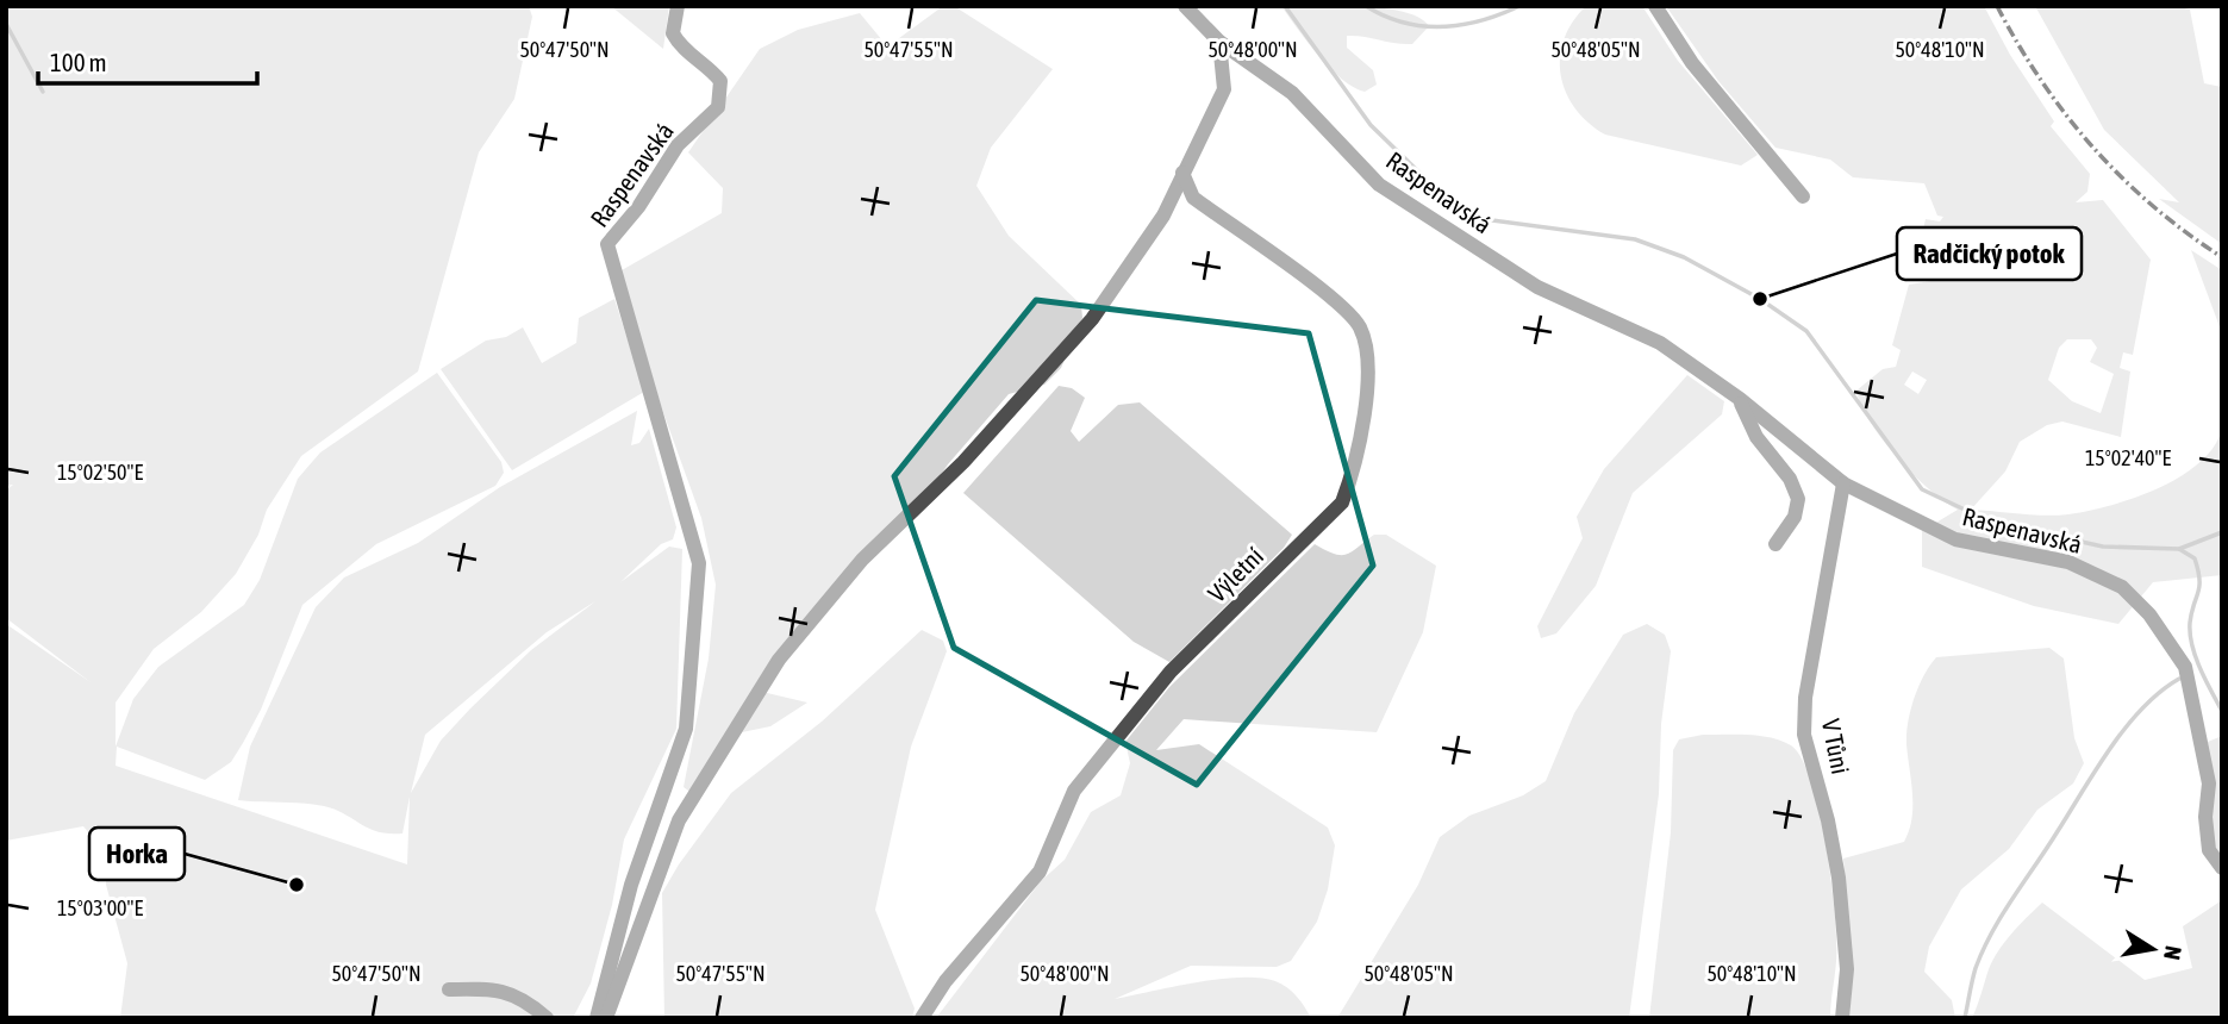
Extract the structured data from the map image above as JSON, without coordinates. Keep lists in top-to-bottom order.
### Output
{
  "streets": {
    "street": ["Raspenavská", "Výletní", "V Tůni"]
  },
  "crossings": [
    ["Raspenavská", "V Tůni"]
  ],
  "places": ["Radčický potok", "Horka"],
  "scale_bar": "100 m",
  "north": "right",
  "coordinates": [
    "50°47'50\"N",
    "50°47'55\"N",
    "50°48'00\"N",
    "50°48'05\"N",
    "50°48'10\"N",
    "15°02'40\"E",
    "15°02'50\"E",
    "15°03'00\"E"
  ]
}
